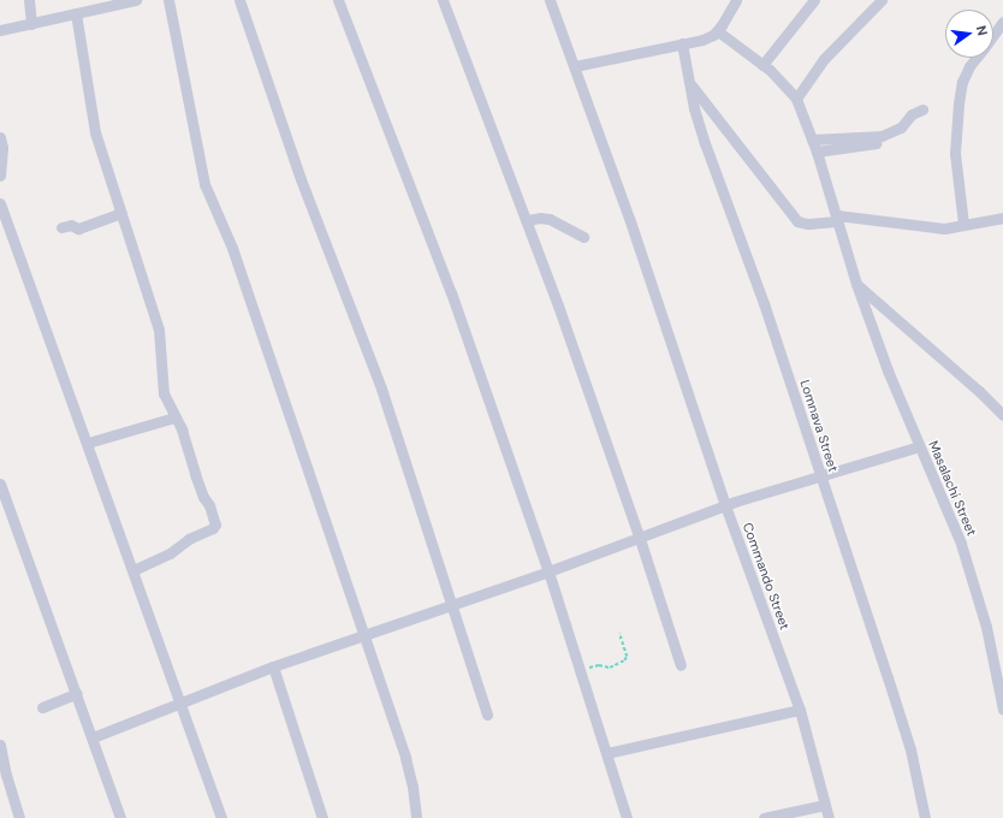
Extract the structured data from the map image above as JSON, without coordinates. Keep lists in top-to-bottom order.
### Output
{
  "streets": {
    "street": ["Lomnava Street", "Masalachi Street", "Commando Street"]
  },
  "north": "right"
}
